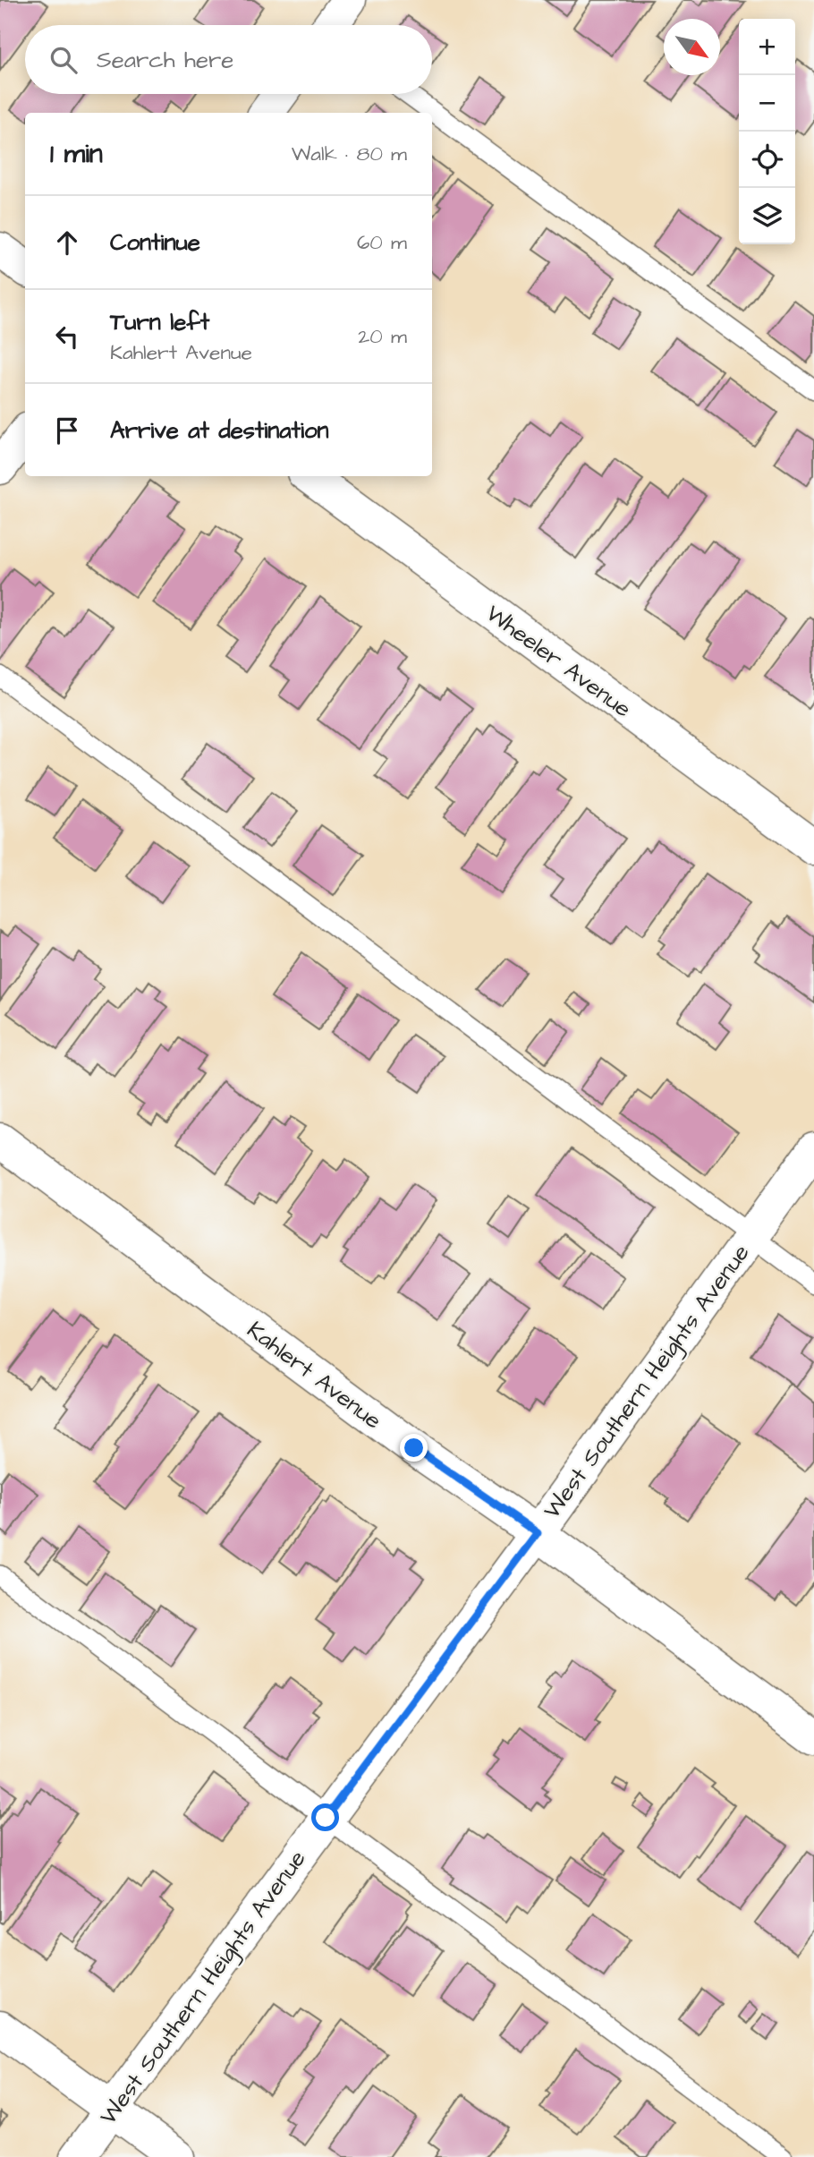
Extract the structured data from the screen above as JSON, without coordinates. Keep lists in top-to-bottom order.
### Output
{
  "streets": {
    "street": ["Wheeler Avenue", "Kahlert Avenue", "West Southern Heights Avenue"]
  },
  "crossings": [
    ["Kahlert Avenue", "West Southern Heights Avenue"]
  ],
  "north": "bottom right",
  "page": {
    "map_buttons": ["+", "−"],
    "search": "Search here",
    "heading": ["1 min", "Walk · 80 m"],
    "list": [
      ["Continue", "60 m"],
      ["Turn left", "Kahlert Avenue", "20 m"],
      "Arrive at destination"
    ]
  }
}
